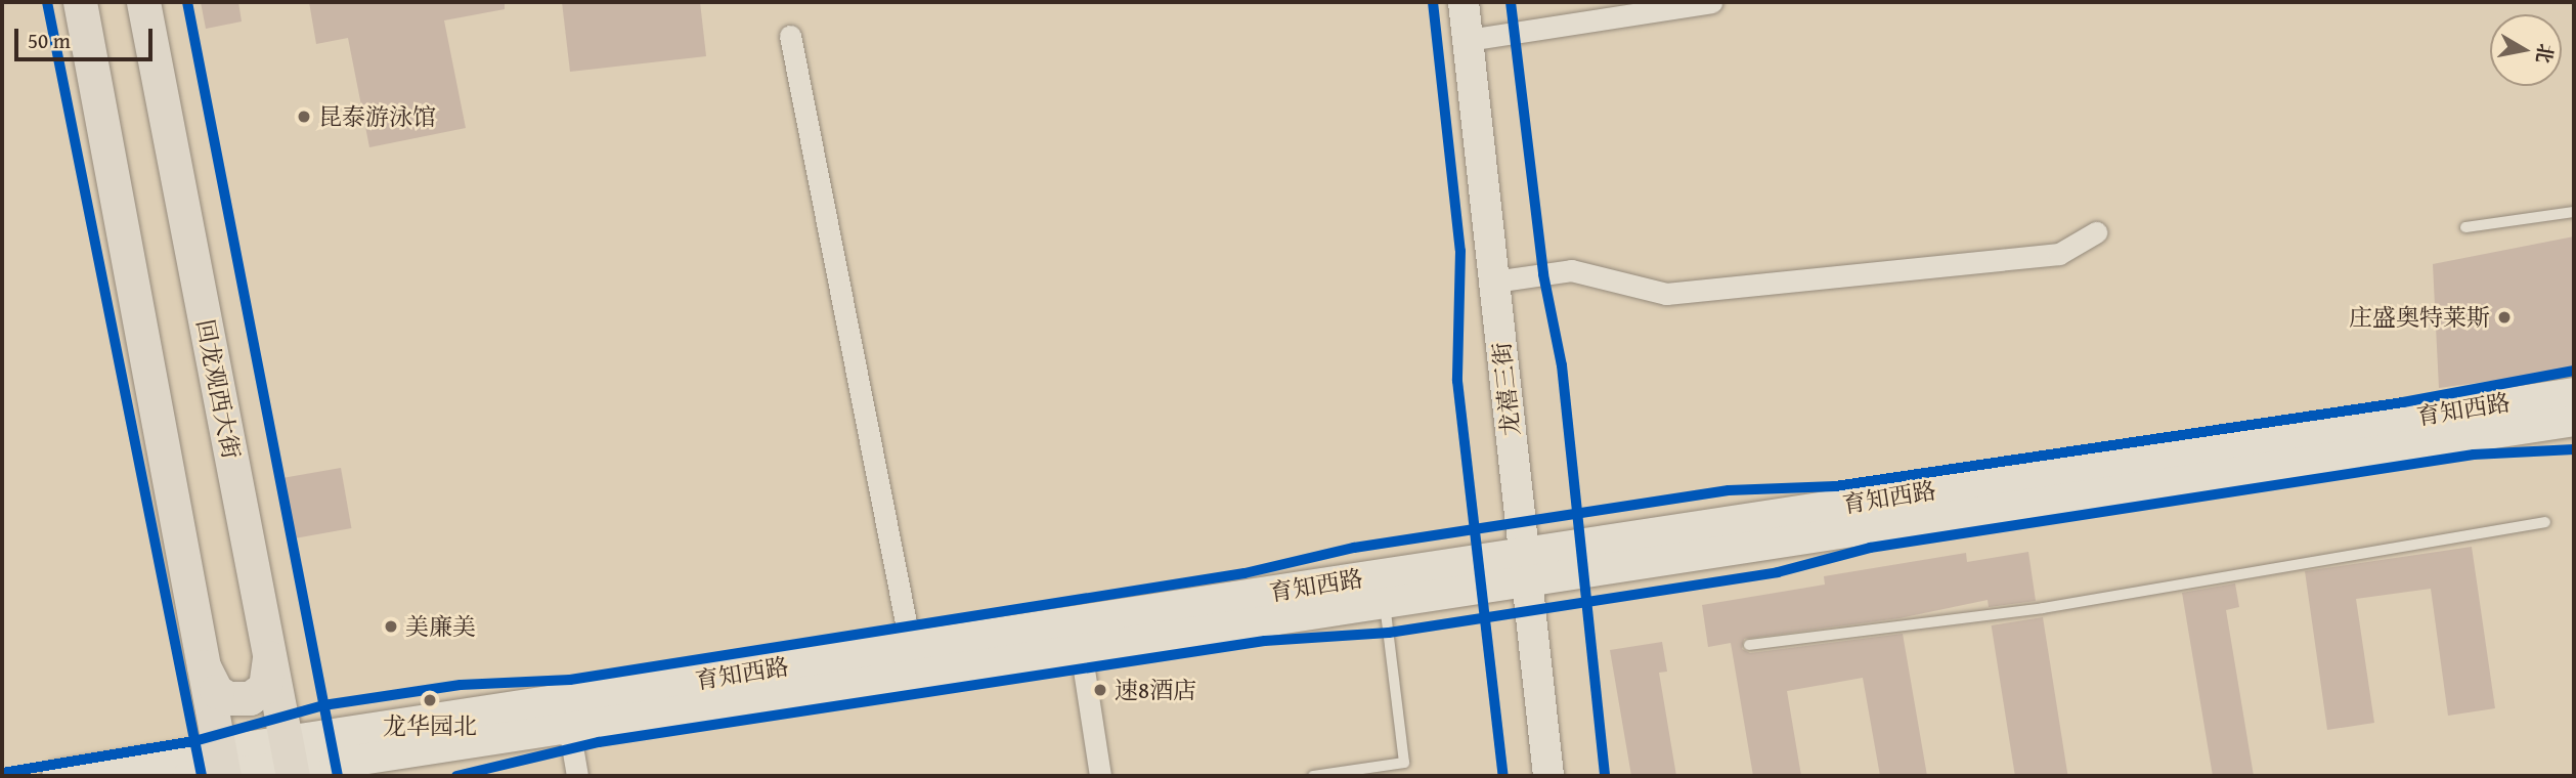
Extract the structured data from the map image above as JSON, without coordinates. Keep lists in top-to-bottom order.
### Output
{
  "streets": {
    "main road": ["回龙观西大街"],
    "street": ["龙禧三街", "育知西路"]
  },
  "crossings": [
    ["回龙观西大街", "育知西路"],
    ["龙禧三街", "育知西路"]
  ],
  "places": [
    "昆泰游泳馆",
    "庄盛奥特莱斯",
    "美廉美",
    "速8酒店",
    "龙华园北"
  ],
  "scale_bar": "50 m",
  "north": "right"
}
